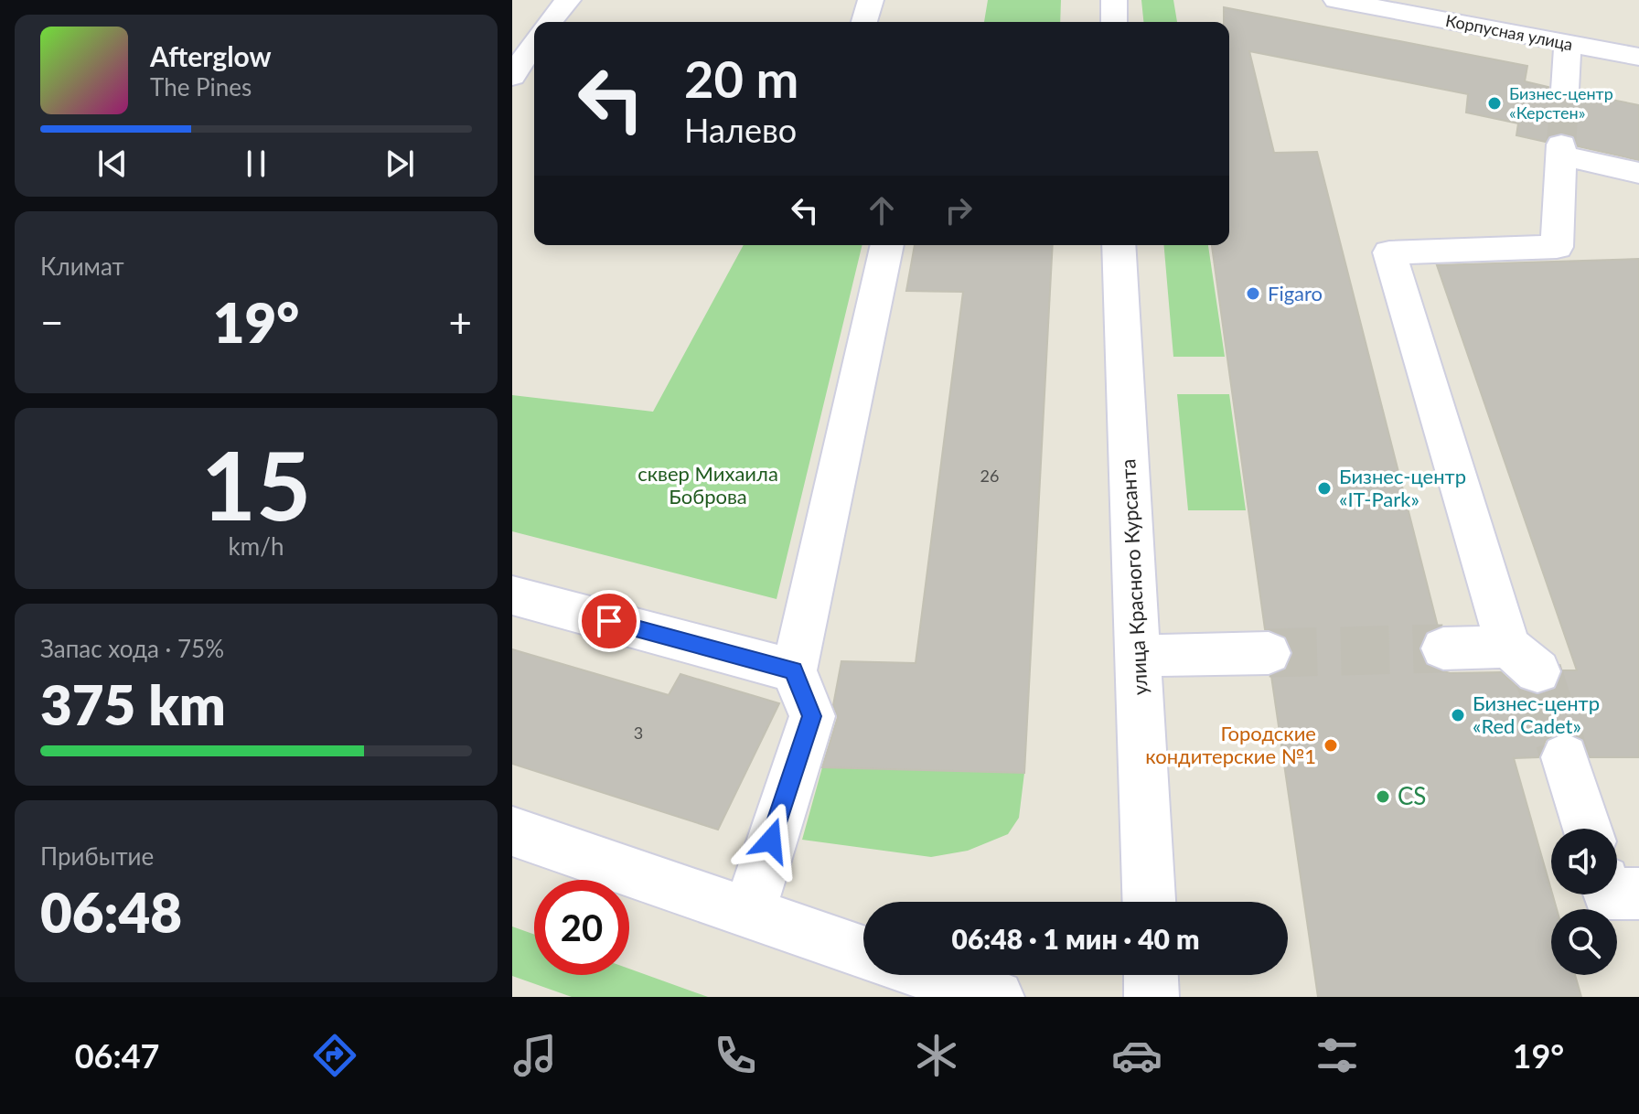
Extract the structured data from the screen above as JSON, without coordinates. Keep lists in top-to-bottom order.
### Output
{
  "streets": {
    "street": ["Корпусная улица", "улица Красного Курсанта"]
  },
  "parks": ["сквер Михаила Боброва"],
  "places": [
    "Бизнес-центр «Керстен»",
    "Figaro",
    "Бизнес-центр «IT-Park»",
    "Бизнес-центр «Red Cadet»",
    "Городские кондитерские №1",
    "CS"
  ],
  "house_numbers": ["26", "3"],
  "page": {
    "turn": ["20 m", "Налево"],
    "song": ["Afterglow", "The Pines"],
    "tile": [
      "Климат",
      ["15", "km/h"],
      ["Запас хода · 75%", "375 km"],
      ["Прибытие", "06:48"]
    ],
    "heat": ["−", "19°", "+"],
    "limit": "20",
    "trip": "06:48 · 1 мин · 40 m",
    "tabs": ["06:47", "19°"]
  }
}
